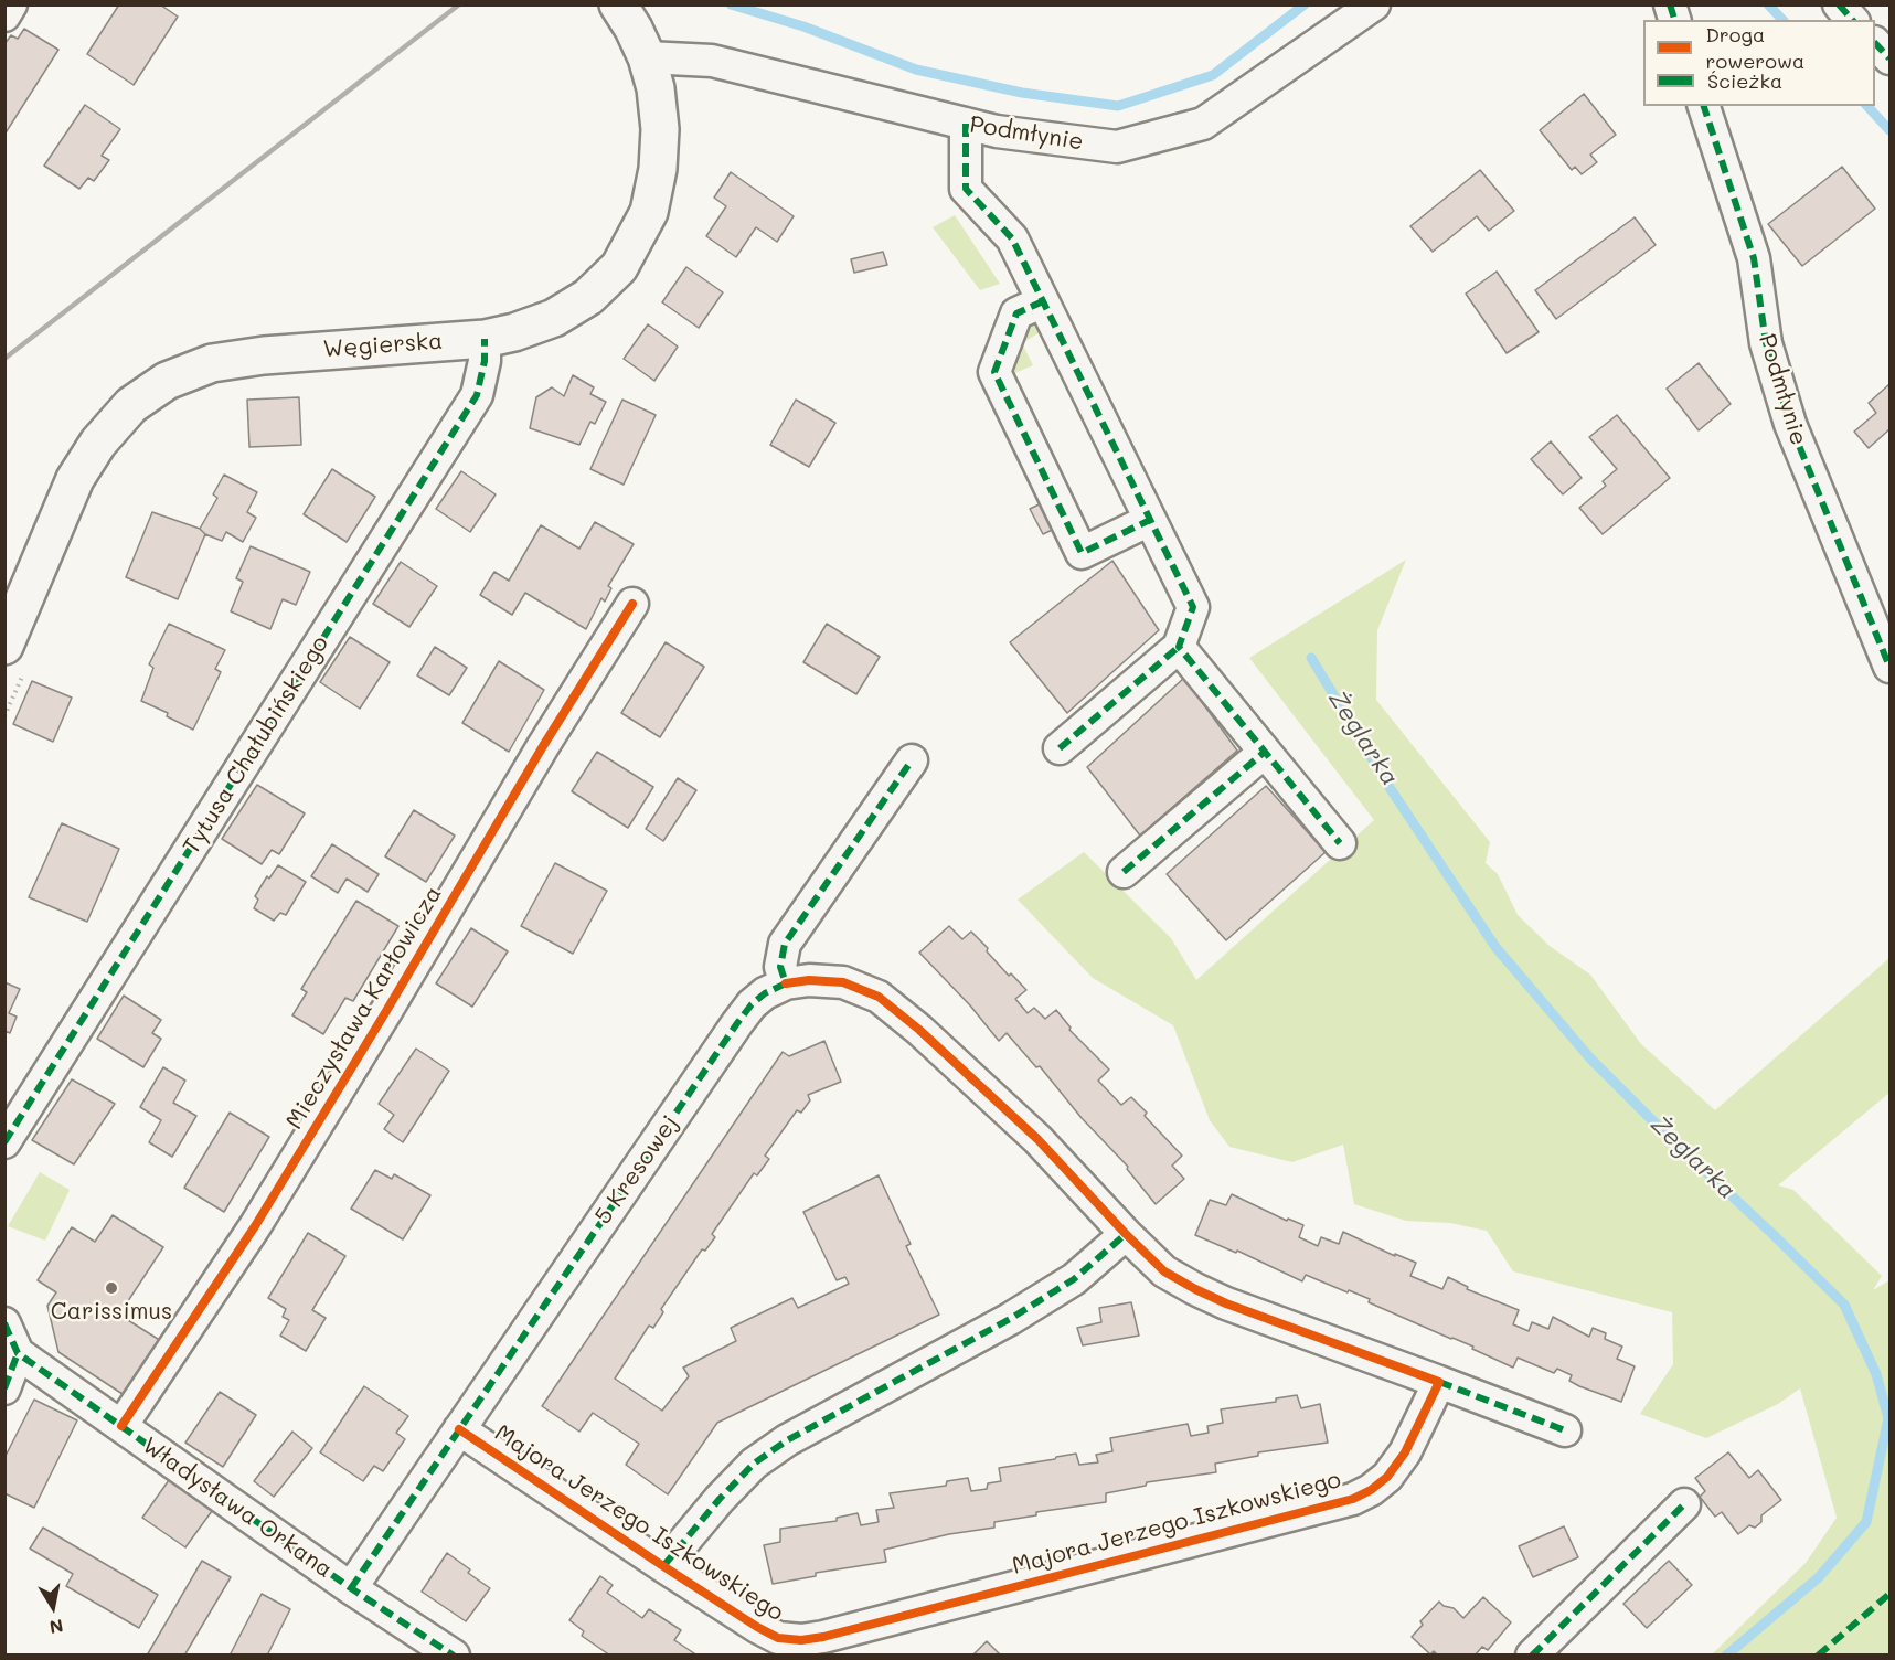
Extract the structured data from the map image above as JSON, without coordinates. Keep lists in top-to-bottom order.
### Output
{
  "streets": {
    "main road": ["Węgierska"],
    "street": [
      "Podmłynie",
      "Tytusa Chałubińskiego",
      "Mieczysława Karłowicza",
      "5 Kresowej",
      "Władysława Orkana",
      "Majora Jerzego Iszkowskiego"
    ]
  },
  "crossings": [
    ["Podmłynie", "Węgierska"],
    ["Węgierska", "Tytusa Chałubińskiego"],
    ["Mieczysława Karłowicza", "Władysława Orkana"],
    ["5 Kresowej", "Władysława Orkana"],
    ["5 Kresowej", "Majora Jerzego Iszkowskiego"]
  ],
  "water": ["Żeglarka"],
  "places": ["Carissimus"],
  "legend": ["Droga rowerowa", "Ścieżka"],
  "north": "bottom"
}
